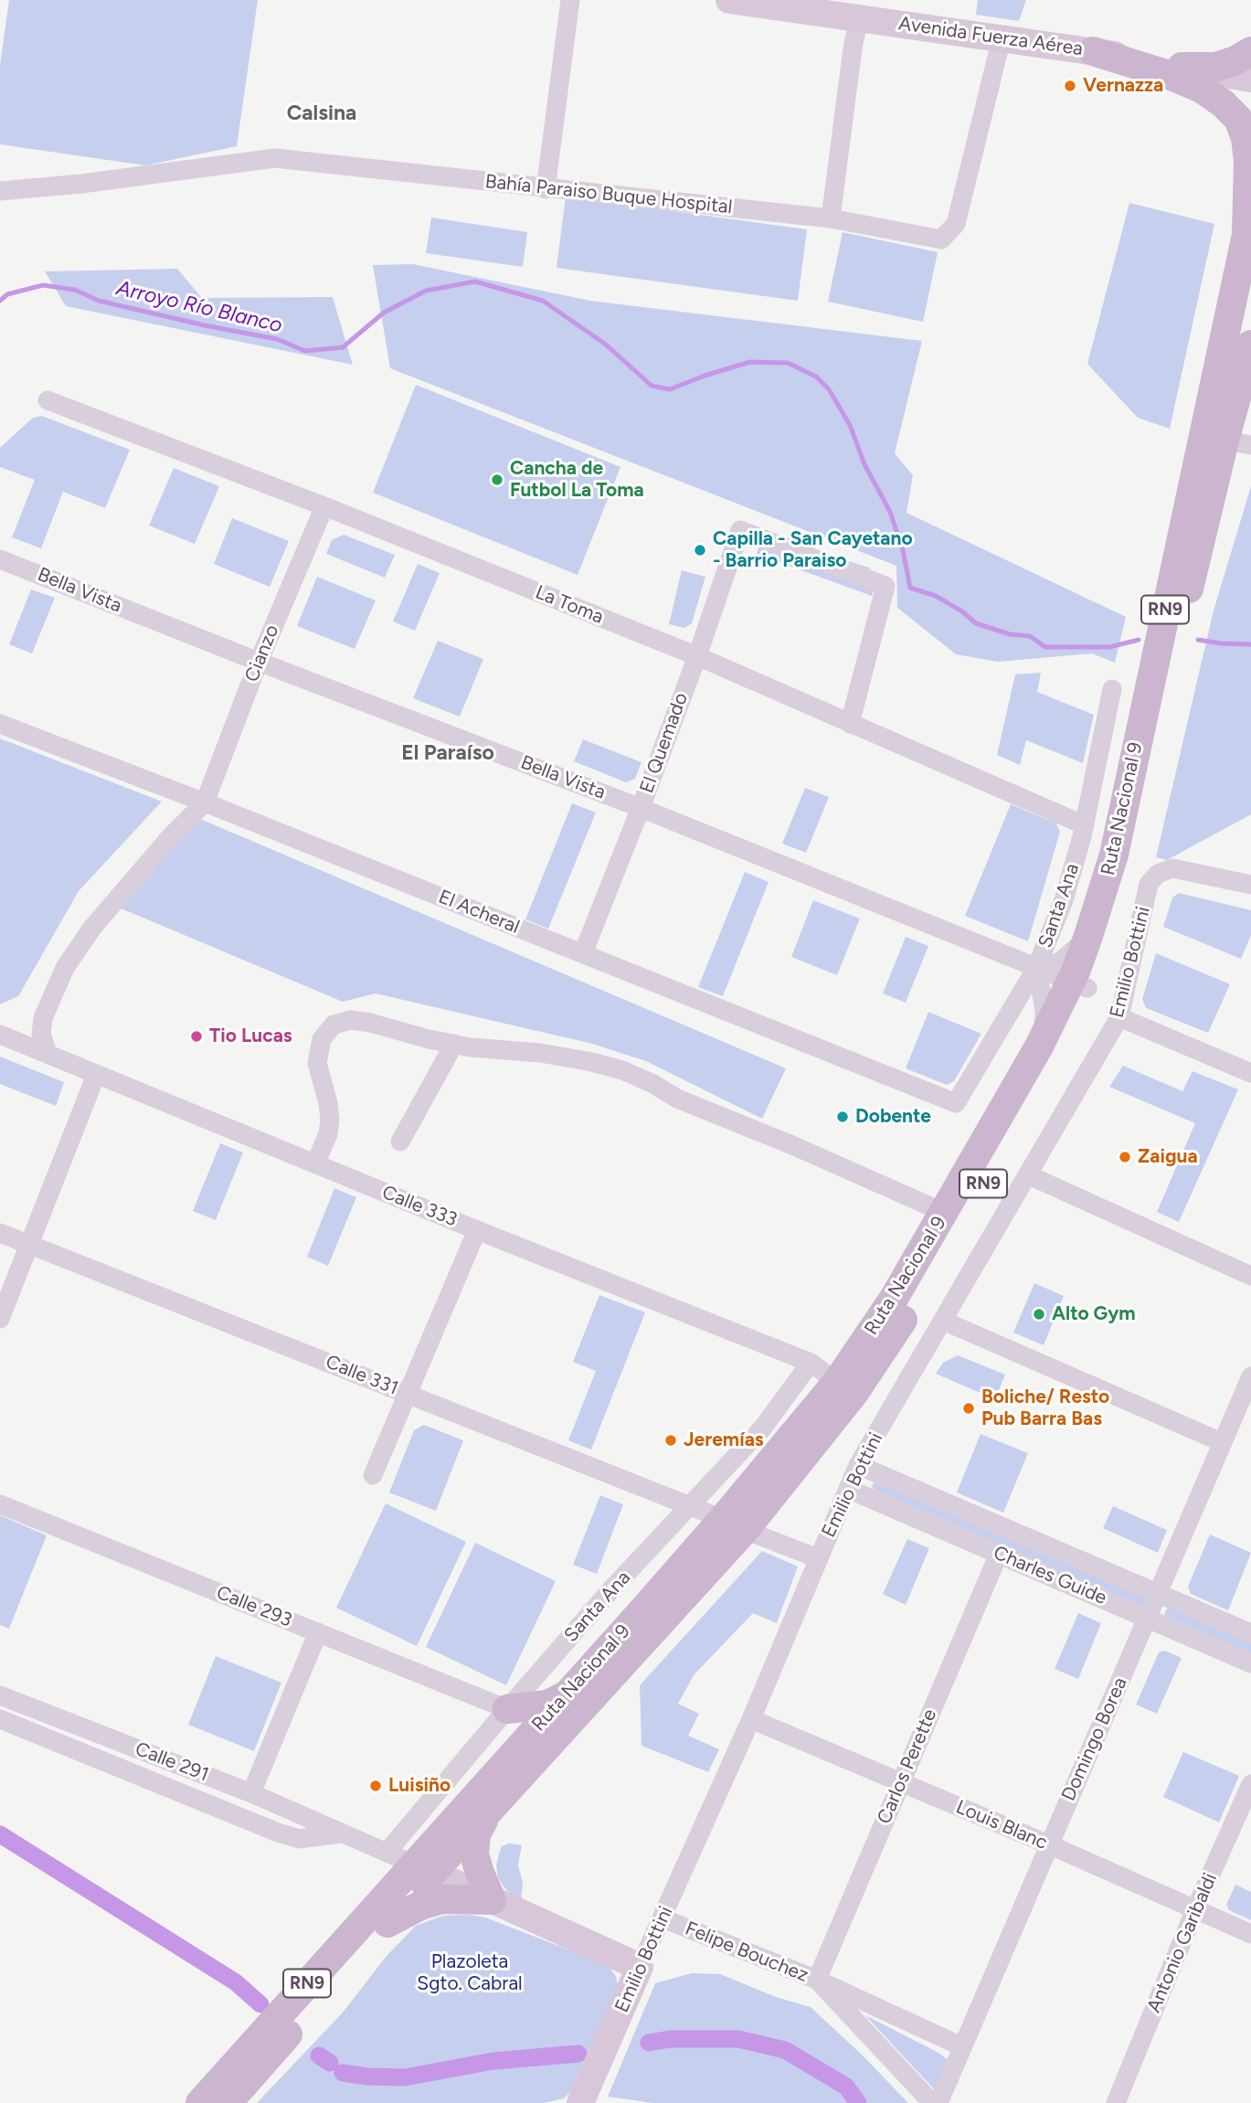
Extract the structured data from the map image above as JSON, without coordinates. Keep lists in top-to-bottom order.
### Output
{
  "streets": {
    "main road": [
      "Avenida Fuerza Aérea",
      "RN9",
      "Ruta Nacional 9",
      "Emilio Bottini"
    ],
    "street": [
      "Bahía Paraiso Buque Hospital",
      "Bella Vista",
      "La Toma",
      "Cianzo",
      "El Quemado",
      "Santa Ana",
      "El Acheral",
      "Calle 333",
      "Calle 331",
      "Charles Guide",
      "Calle 293",
      "Domingo Borea",
      "Calle 291",
      "Carlos Perette",
      "Louis Blanc",
      "Antonio Garibaldi",
      "Felipe Bouchez"
    ]
  },
  "crossings": [
    ["Avenida Fuerza Aérea", "Bahía Paraiso Buque Hospital"],
    ["Avenida Fuerza Aérea", "Ruta Nacional 9"],
    ["Bella Vista", "Cianzo"],
    ["Bella Vista", "El Quemado"],
    ["Bella Vista", "Ruta Nacional 9"],
    ["Bella Vista", "Santa Ana"],
    ["La Toma", "Cianzo"],
    ["La Toma", "El Quemado"],
    ["La Toma", "Santa Ana"],
    ["Cianzo", "El Acheral"],
    ["El Quemado", "El Acheral"],
    ["Ruta Nacional 9", "Calle 333"],
    ["Ruta Nacional 9", "Calle 331"],
    ["Ruta Nacional 9", "Calle 291"],
    ["Santa Ana", "El Acheral"],
    ["Santa Ana", "Calle 333"],
    ["Santa Ana", "Calle 331"],
    ["Santa Ana", "Calle 293"],
    ["Santa Ana", "Calle 291"],
    ["Emilio Bottini", "Calle 331"],
    ["Emilio Bottini", "Charles Guide"],
    ["Emilio Bottini", "Louis Blanc"],
    ["Emilio Bottini", "Felipe Bouchez"],
    ["Charles Guide", "Domingo Borea"],
    ["Charles Guide", "Carlos Perette"],
    ["Domingo Borea", "Louis Blanc"],
    ["Carlos Perette", "Louis Blanc"],
    ["Carlos Perette", "Felipe Bouchez"],
    ["Louis Blanc", "Antonio Garibaldi"]
  ],
  "districts": ["Calsina", "El Paraíso"],
  "water": ["Arroyo Río Blanco"],
  "parks": ["Plazoleta Sgto. Cabral"],
  "places": [
    "Vernazza",
    "Cancha de Futbol La Toma",
    "Capilla - San Cayetano - Barrio Paraiso",
    "Tio Lucas",
    "Dobente",
    "Zaigua",
    "Alto Gym",
    "Boliche/ Resto Pub Barra Bas",
    "Jeremías",
    "Luisiño"
  ]
}
